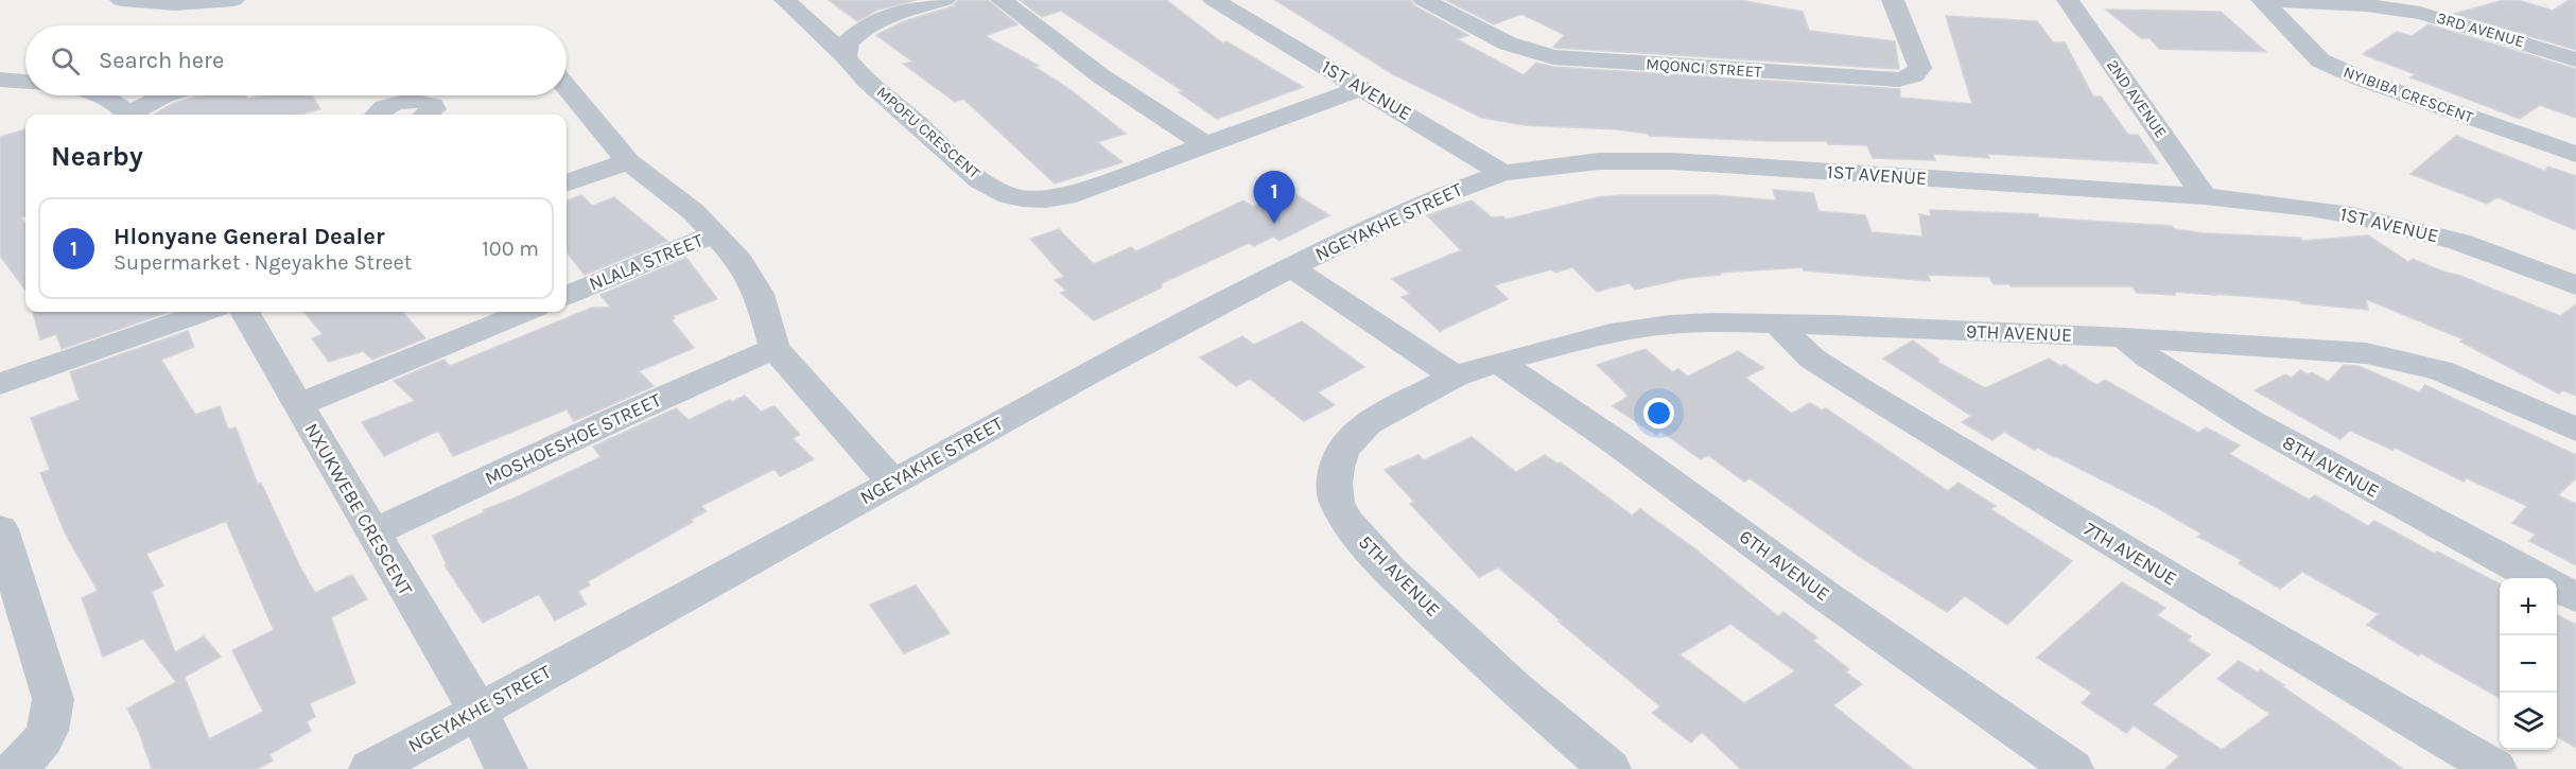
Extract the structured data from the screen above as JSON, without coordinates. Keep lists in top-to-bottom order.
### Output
{
  "streets": {
    "street": [
      "3RD AVENUE",
      "MQONCI STREET",
      "1ST AVENUE",
      "NYIBIBA CRESCENT",
      "2ND AVENUE",
      "MPOFU CRESCENT",
      "NGEYAKHE STREET",
      "NLALA STREET",
      "9TH AVENUE",
      "MOSHOESHOE STREET",
      "8TH AVENUE",
      "NXUKWEBE CRESCENT",
      "7TH AVENUE",
      "6TH AVENUE",
      "5TH AVENUE"
    ]
  },
  "crossings": [
    ["1ST AVENUE", "2ND AVENUE"],
    ["1ST AVENUE", "MPOFU CRESCENT"],
    ["1ST AVENUE", "NGEYAKHE STREET"],
    ["NGEYAKHE STREET", "NXUKWEBE CRESCENT"],
    ["NLALA STREET", "MOSHOESHOE STREET"],
    ["9TH AVENUE", "8TH AVENUE"],
    ["9TH AVENUE", "7TH AVENUE"],
    ["9TH AVENUE", "6TH AVENUE"],
    ["9TH AVENUE", "5TH AVENUE"],
    ["MOSHOESHOE STREET", "NXUKWEBE CRESCENT"]
  ],
  "page": {
    "search": "Search here",
    "heading": "Nearby",
    "pins": "1",
    "list": [
      {
        "mark": "1",
        "name": "Hlonyane General Dealer",
        "note": "Supermarket · Ngeyakhe Street",
        "value": "100 m"
      }
    ],
    "map_buttons": ["+", "−"]
  }
}
